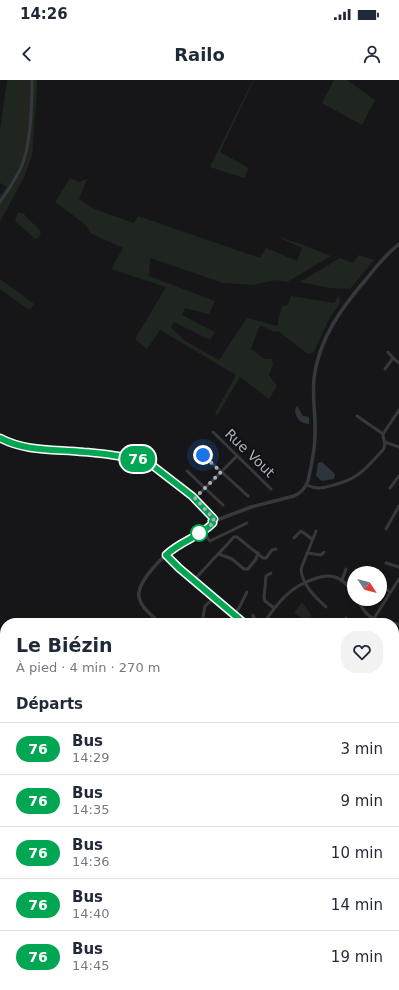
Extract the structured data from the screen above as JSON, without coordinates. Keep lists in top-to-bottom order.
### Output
{
  "streets": {
    "street": ["Rue Vout"]
  },
  "lines": ["bus line 76"],
  "north": "bottom right",
  "page": {
    "status": "14:26",
    "header": "Railo",
    "on_map": "76",
    "heading": [
      ["Le Biézin", "À pied · 4 min · 270 m"],
      "Départs"
    ],
    "list": [
      {
        "mark": "76",
        "name": "Bus",
        "note": "14:29",
        "value": "3 min"
      },
      {
        "mark": "76",
        "name": "Bus",
        "note": "14:35",
        "value": "9 min"
      },
      {
        "mark": "76",
        "name": "Bus",
        "note": "14:36",
        "value": "10 min"
      },
      {
        "mark": "76",
        "name": "Bus",
        "note": "14:40",
        "value": "14 min"
      },
      {
        "mark": "76",
        "name": "Bus",
        "note": "14:45",
        "value": "19 min"
      }
    ]
  }
}
